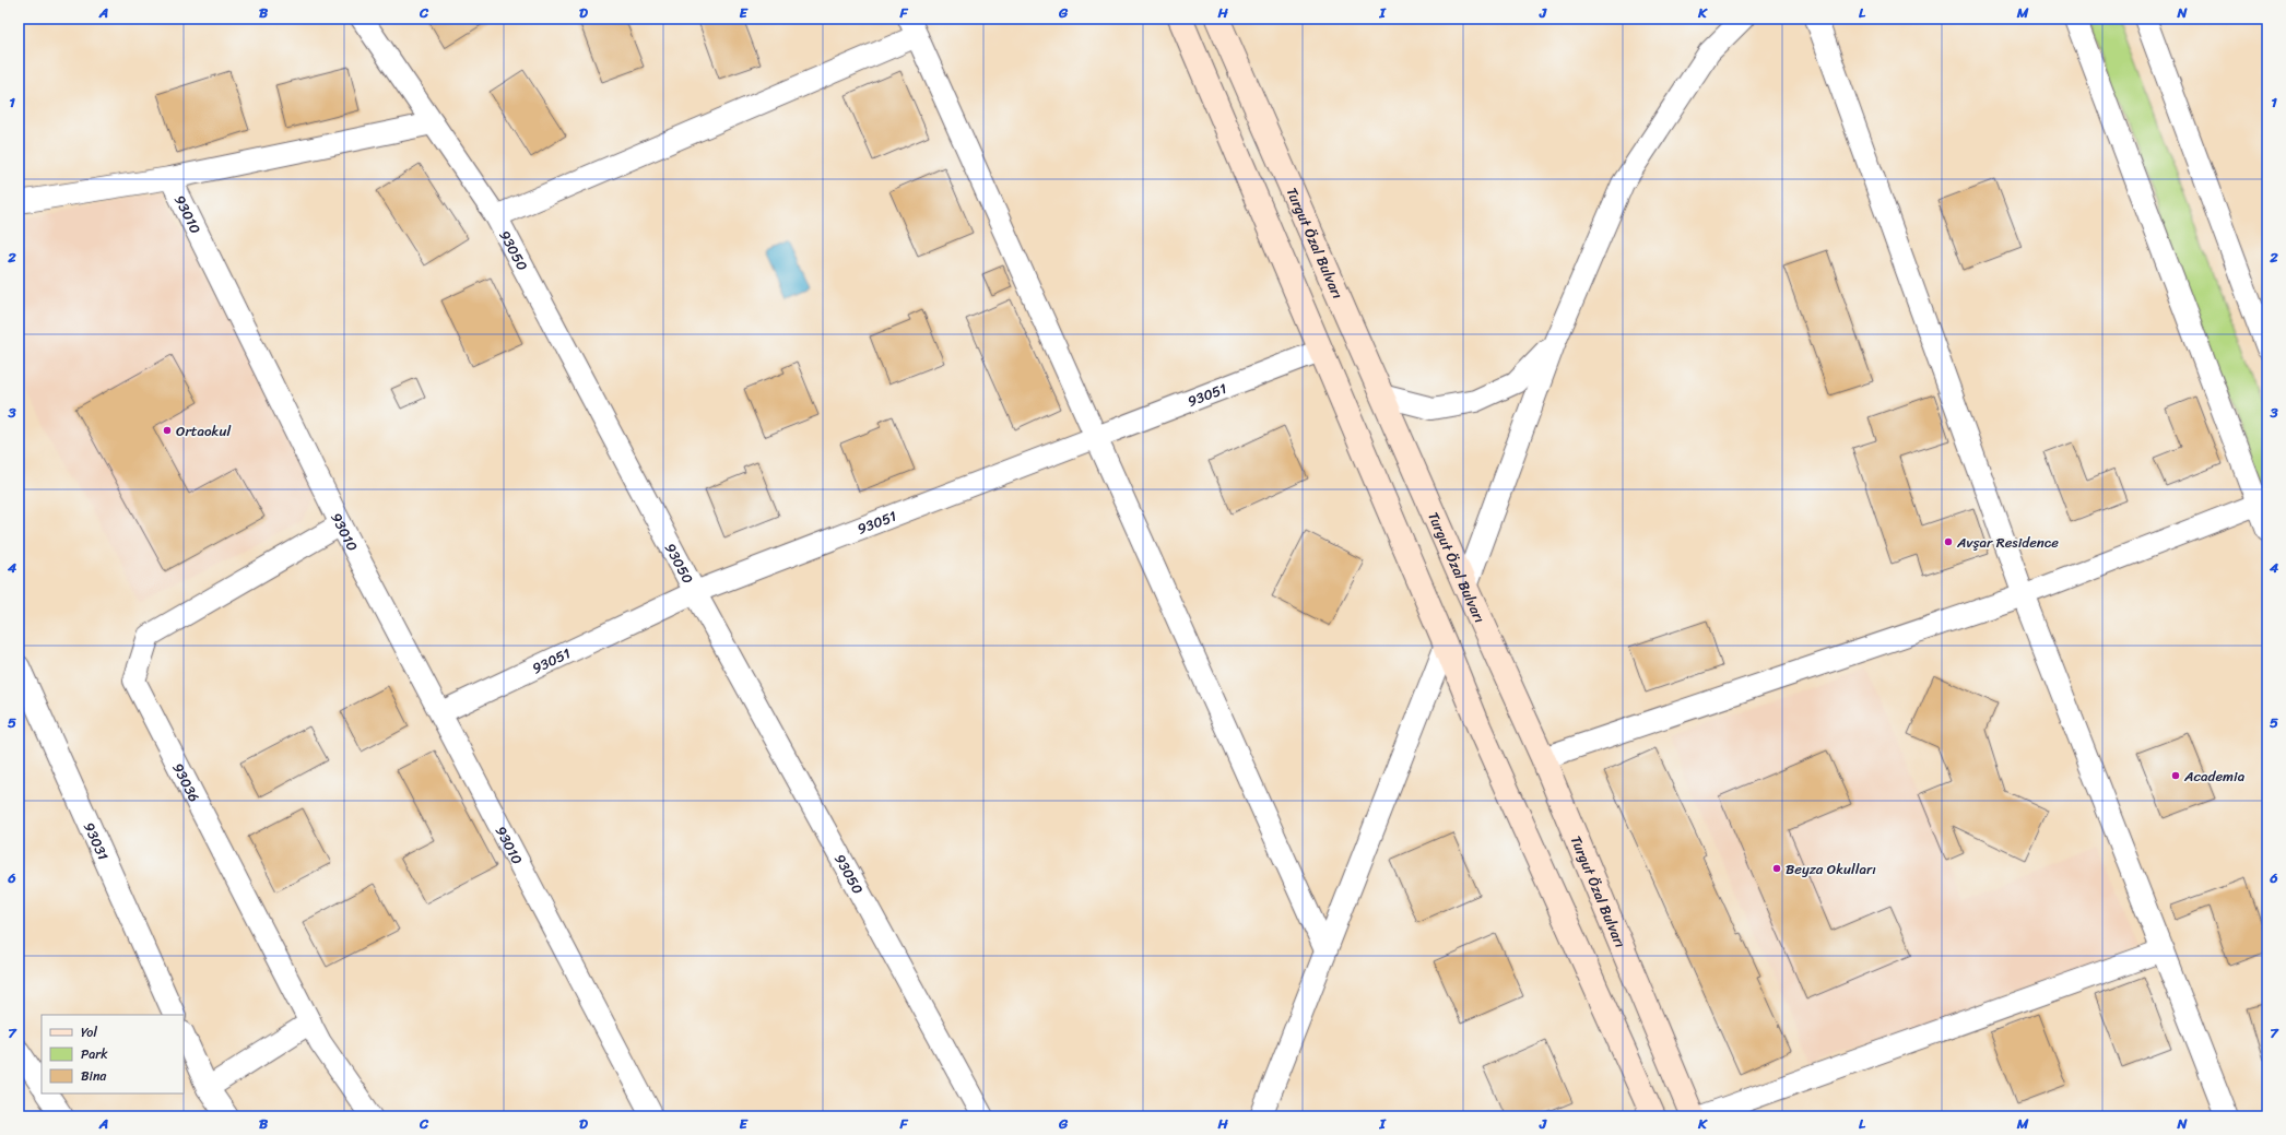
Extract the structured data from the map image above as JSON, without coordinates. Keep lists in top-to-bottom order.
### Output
{
  "streets": {
    "main road": ["Turgut Özal Bulvarı"],
    "street": [
      "93010",
      "93050",
      "93051",
      "93036",
      "93031"
    ]
  },
  "crossings": [
    ["93010", "93050"],
    ["93010", "93051"],
    ["93010", "93036"],
    ["93050", "93051"]
  ],
  "places": [
    "Ortaokul",
    "Avşar Residence",
    "Academia",
    "Beyza Okulları"
  ],
  "legend": ["Yol", "Park", "Bina"],
  "grid": {
    "columns": [
      "A",
      "B",
      "C",
      "D",
      "E",
      "F",
      "G",
      "H",
      "I",
      "J",
      "K",
      "L",
      "M",
      "N"
    ],
    "rows": [
      "1",
      "2",
      "3",
      "4",
      "5",
      "6",
      "7"
    ]
  }
}
